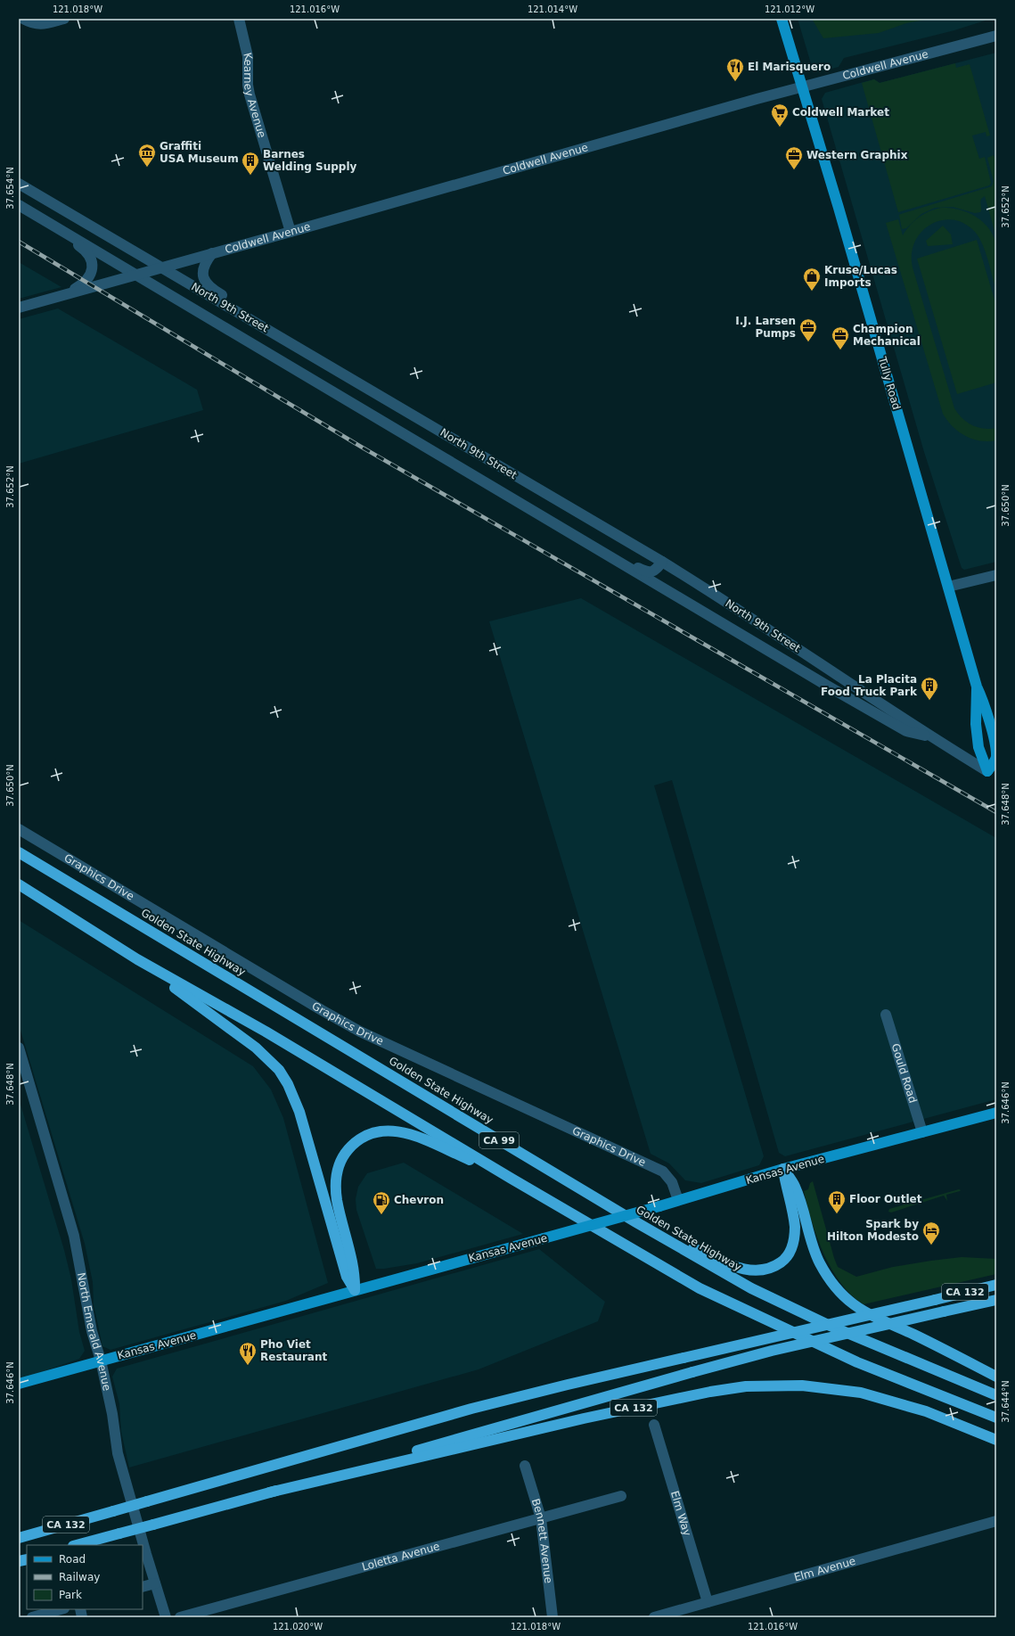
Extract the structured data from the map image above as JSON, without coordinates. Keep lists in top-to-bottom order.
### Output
{
  "streets": {
    "highway": ["Golden State Highway", "CA 99", "CA 132"],
    "main road": ["Tully Road", "Kansas Avenue"],
    "street": [
      "Coldwell Avenue",
      "Kearney Avenue",
      "North 9th Street",
      "Graphics Drive",
      "Gould Road",
      "North Emerald Avenue",
      "Elm Way",
      "Bennett Avenue",
      "Loletta Avenue",
      "Elm Avenue"
    ]
  },
  "crossings": [
    ["Coldwell Avenue", "Kearney Avenue"],
    ["Coldwell Avenue", "North 9th Street"],
    ["Coldwell Avenue", "Tully Road"],
    ["North 9th Street", "Tully Road"],
    ["Graphics Drive", "Kansas Avenue"],
    ["Gould Road", "Kansas Avenue"],
    ["Kansas Avenue", "North Emerald Avenue"],
    ["Elm Way", "Elm Avenue"],
    ["Bennett Avenue", "Loletta Avenue"]
  ],
  "places": {
    "restaurant": ["El Marisquero", "Pho Viet Restaurant"],
    "supermarket": ["Coldwell Market"],
    "museum": ["Graffiti USA Museum"],
    "office": ["Western Graphix", "I.J. Larsen Pumps", "Champion Mechanical"],
    "building": ["Barnes Welding Supply", "La Placita Food Truck Park", "Floor Outlet"],
    "shop": ["Kruse/Lucas Imports"],
    "fuel station": ["Chevron"],
    "hotel": ["Spark by Hilton Modesto"]
  },
  "legend": ["Road", "Railway", "Park"],
  "coordinates": [
    "121.018°W",
    "121.016°W",
    "121.014°W",
    "121.012°W",
    "37.654°N",
    "37.652°N",
    "37.650°N",
    "37.648°N",
    "37.646°N",
    "37.644°N",
    "121.020°W"
  ]
}
